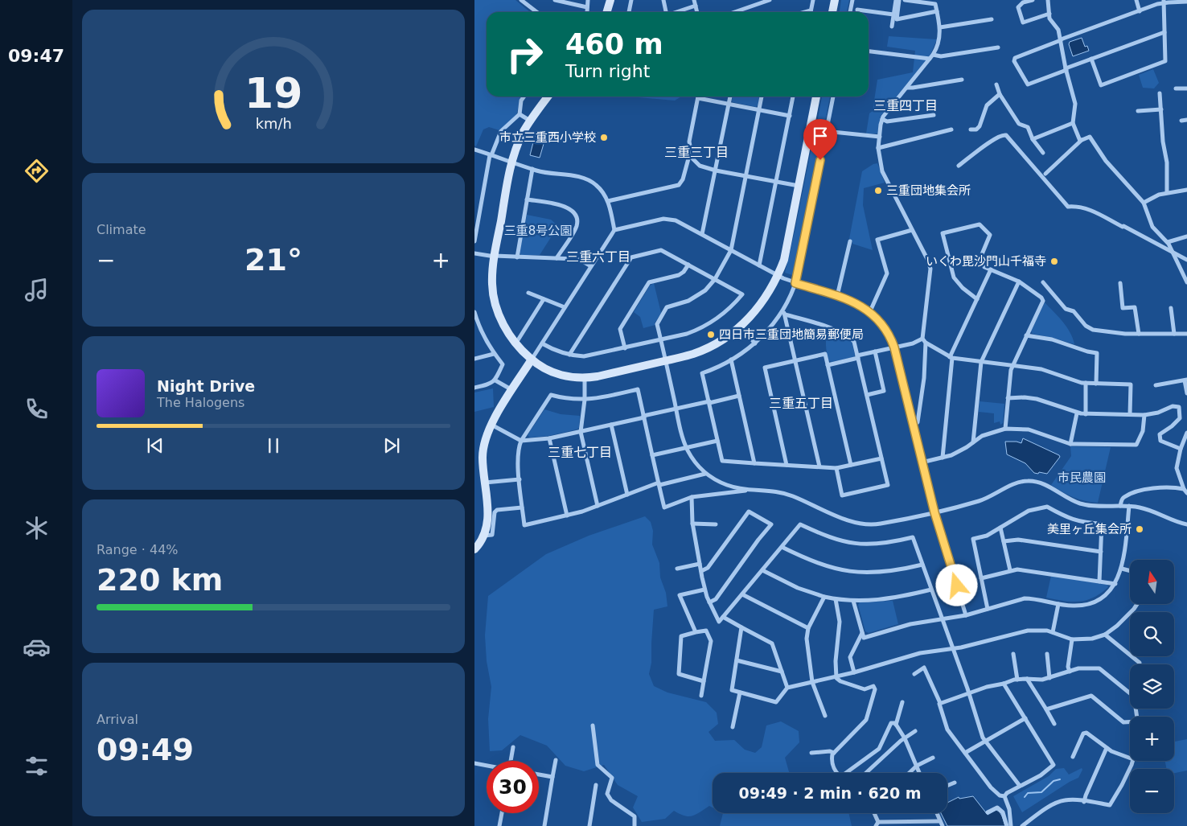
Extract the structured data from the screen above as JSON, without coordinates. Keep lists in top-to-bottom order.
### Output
{
  "districts": [
    "三重四丁目",
    "三重三丁目",
    "三重六丁目",
    "三重五丁目",
    "三重七丁目"
  ],
  "parks": ["三重8号公園", "市民農園"],
  "places": [
    "市立三重西小学校",
    "三重団地集会所",
    "いくわ毘沙門山千福寺",
    "四日市三重団地簡易郵便局",
    "美里ヶ丘集会所"
  ],
  "north": "top",
  "page": {
    "tabs": "09:47",
    "turn": ["460 m", "Turn right"],
    "tile": [
      "Climate",
      ["Range · 44%", "220 km"],
      ["Arrival", "09:49"]
    ],
    "heat": ["−", "21°", "+"],
    "song": ["Night Drive", "The Halogens"],
    "map_buttons": ["+", "−"],
    "limit": "30",
    "trip": "09:49 · 2 min · 620 m",
    "gauge": ["19", "km/h"]
  }
}
